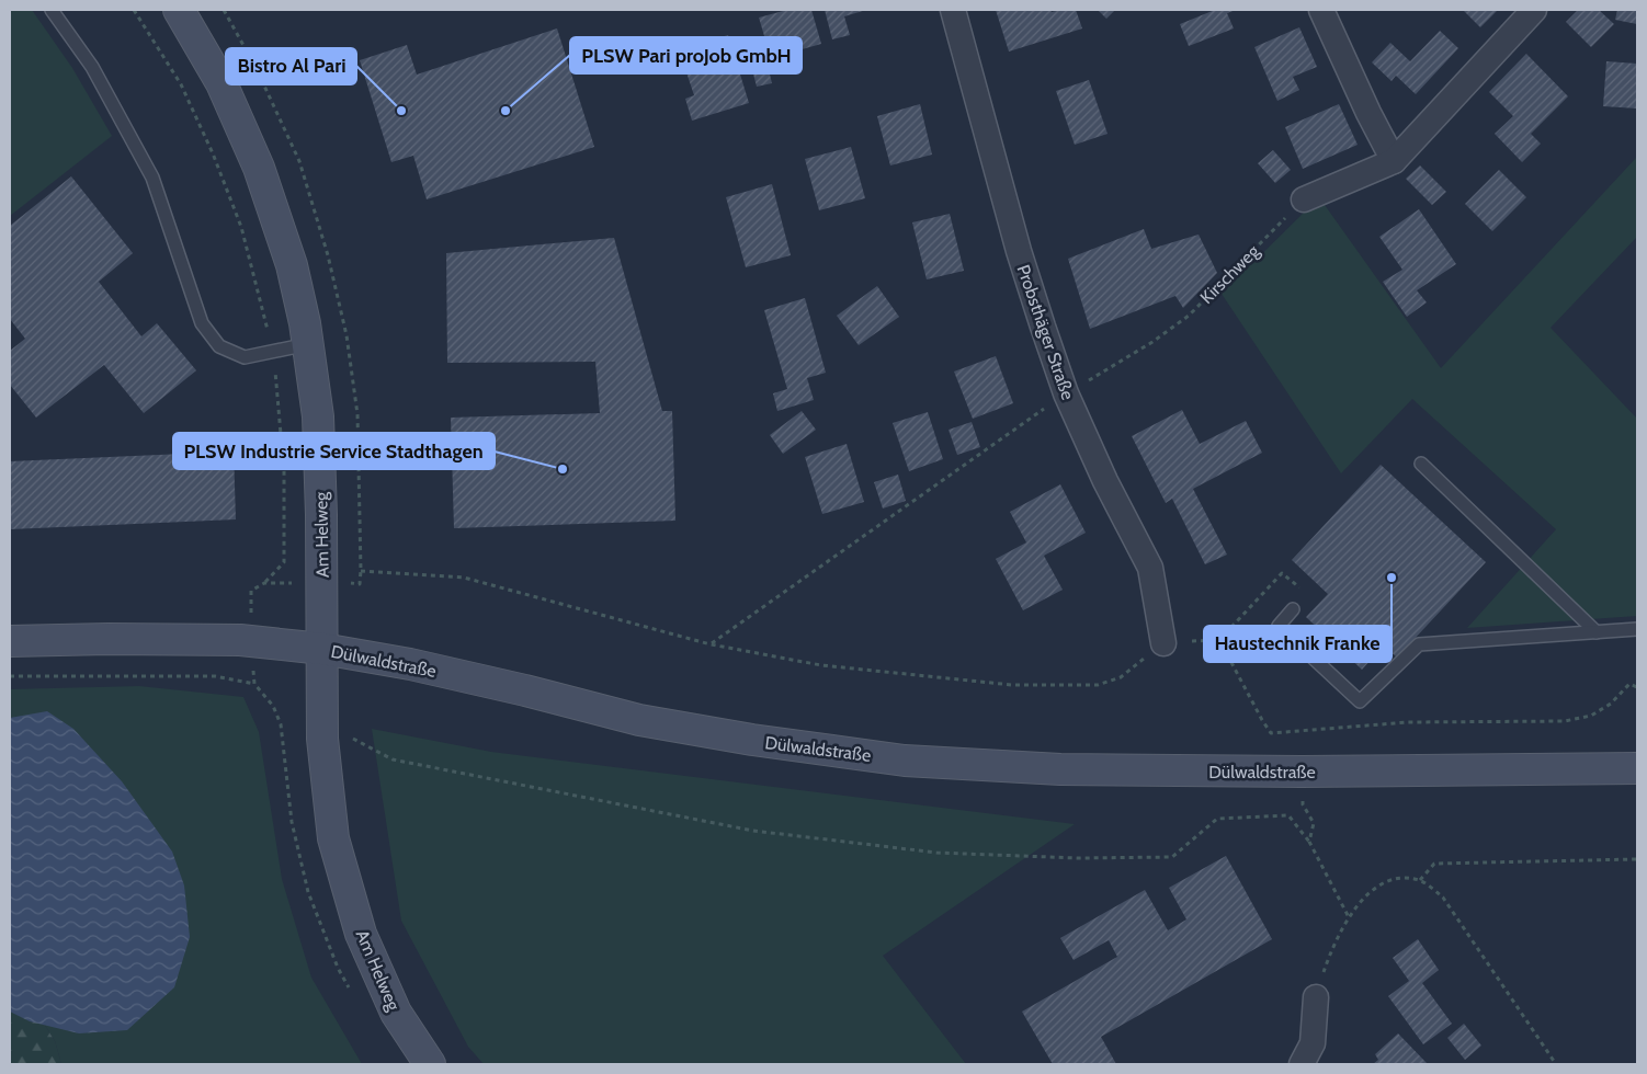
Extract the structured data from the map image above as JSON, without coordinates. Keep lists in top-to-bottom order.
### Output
{
  "streets": {
    "street": ["Probsthäger Straße", "Am Helweg", "Dülwaldstraße"],
    "path": ["Kirschweg"]
  },
  "crossings": [
    ["Kirschweg", "Probsthäger Straße"],
    ["Am Helweg", "Dülwaldstraße"]
  ],
  "places": [
    "Bistro Al Pari",
    "PLSW Pari proJob GmbH",
    "PLSW Industrie Service Stadthagen",
    "Haustechnik Franke"
  ]
}
